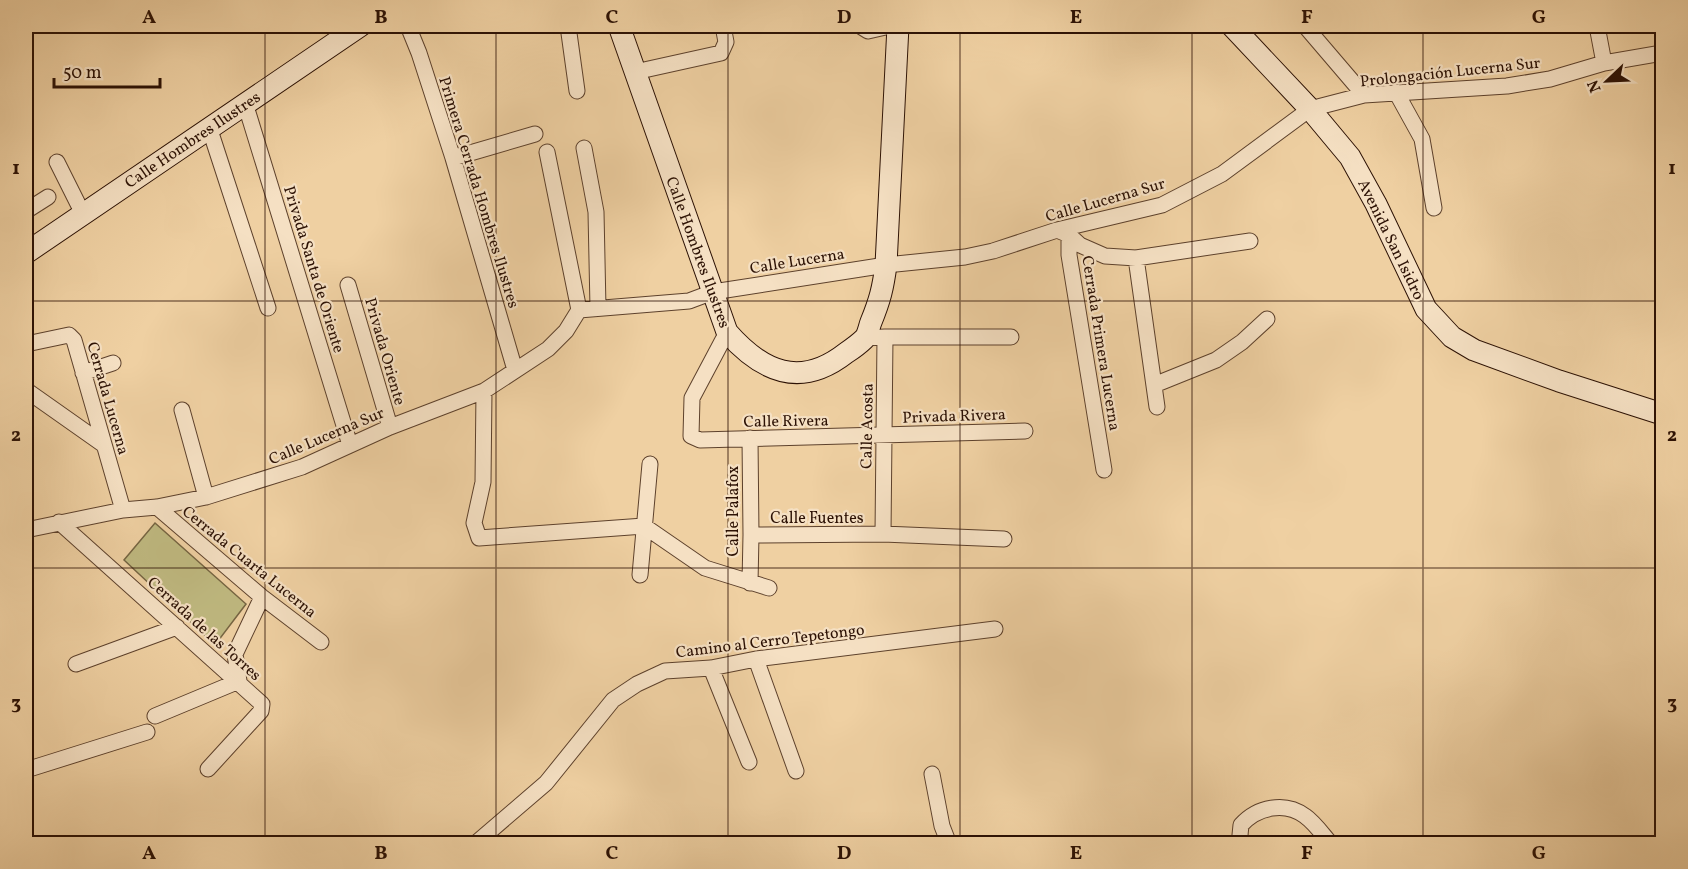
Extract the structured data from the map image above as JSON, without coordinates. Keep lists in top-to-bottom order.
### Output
{
  "streets": {
    "main road": ["Calle Hombres Ilustres", "Avenida San Isidro"],
    "street": [
      "Prolongación Lucerna Sur",
      "Primera Cerrada Hombres Ilustres",
      "Calle Lucerna Sur",
      "Calle Lucerna",
      "Privada Santa de Oriente",
      "Cerrada Primera Lucerna",
      "Privada Oriente",
      "Cerrada Lucerna",
      "Privada Rivera",
      "Calle Rivera",
      "Calle Acosta",
      "Calle Palafox",
      "Calle Fuentes",
      "Cerrada Cuarta Lucerna",
      "Cerrada de las Torres",
      "Camino al Cerro Tepetongo"
    ]
  },
  "crossings": [
    ["Prolongación Lucerna Sur", "Calle Lucerna Sur"],
    ["Prolongación Lucerna Sur", "Avenida San Isidro"],
    ["Calle Hombres Ilustres", "Calle Lucerna Sur"],
    ["Calle Hombres Ilustres", "Calle Lucerna"],
    ["Calle Hombres Ilustres", "Privada Santa de Oriente"],
    ["Calle Hombres Ilustres", "Calle Rivera"],
    ["Calle Hombres Ilustres", "Calle Acosta"],
    ["Primera Cerrada Hombres Ilustres", "Calle Lucerna Sur"],
    ["Calle Lucerna Sur", "Avenida San Isidro"],
    ["Calle Lucerna Sur", "Calle Lucerna"],
    ["Calle Lucerna Sur", "Privada Santa de Oriente"],
    ["Calle Lucerna Sur", "Cerrada Primera Lucerna"],
    ["Calle Lucerna Sur", "Privada Oriente"],
    ["Calle Lucerna Sur", "Cerrada Lucerna"],
    ["Calle Lucerna Sur", "Cerrada Cuarta Lucerna"],
    ["Calle Lucerna Sur", "Cerrada de las Torres"],
    ["Privada Rivera", "Calle Rivera"],
    ["Privada Rivera", "Calle Acosta"],
    ["Calle Rivera", "Calle Acosta"],
    ["Calle Rivera", "Calle Palafox"],
    ["Calle Acosta", "Calle Fuentes"],
    ["Calle Palafox", "Calle Fuentes"]
  ],
  "scale_bar": "50 m",
  "north": "bottom left",
  "grid": {
    "columns": [
      "A",
      "B",
      "C",
      "D",
      "E",
      "F",
      "G"
    ],
    "rows": ["1", "2", "3"]
  }
}
